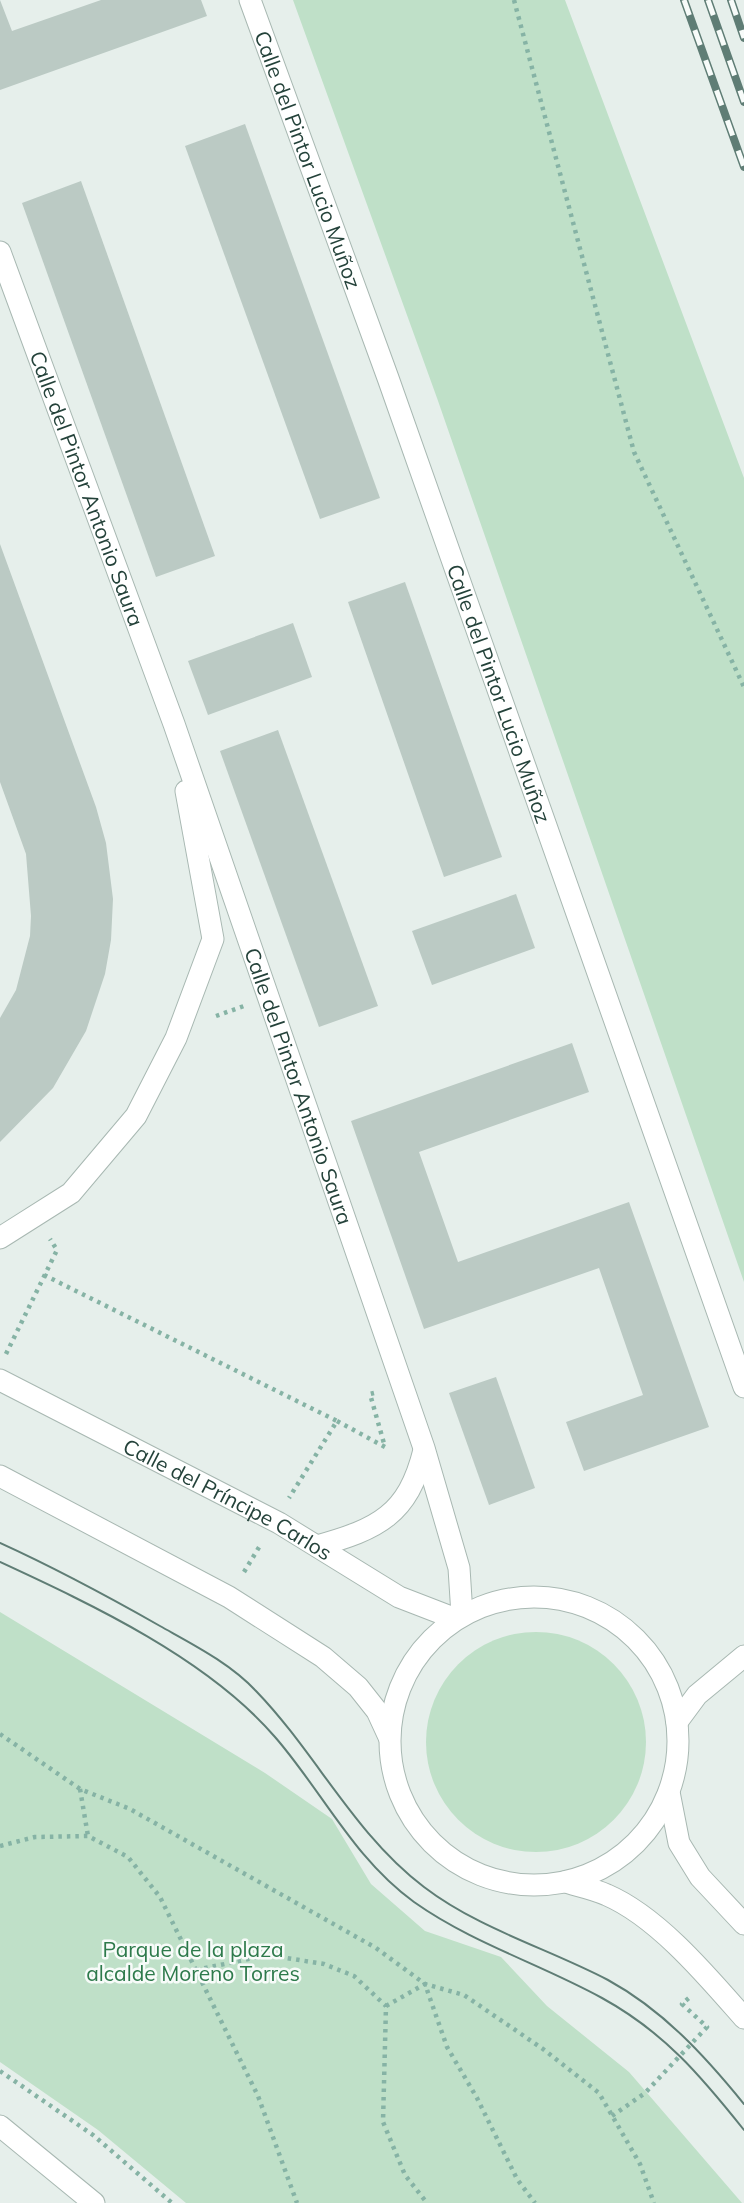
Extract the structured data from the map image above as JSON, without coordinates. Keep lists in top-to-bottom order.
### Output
{
  "streets": {
    "street": ["Calle del Pintor Lucio Muñoz", "Calle del Pintor Antonio Saura", "Calle del Príncipe Carlos"]
  },
  "crossings": [
    ["Calle del Pintor Antonio Saura", "Calle del Príncipe Carlos"]
  ],
  "parks": ["Parque de la plaza alcalde Moreno Torres"]
}
